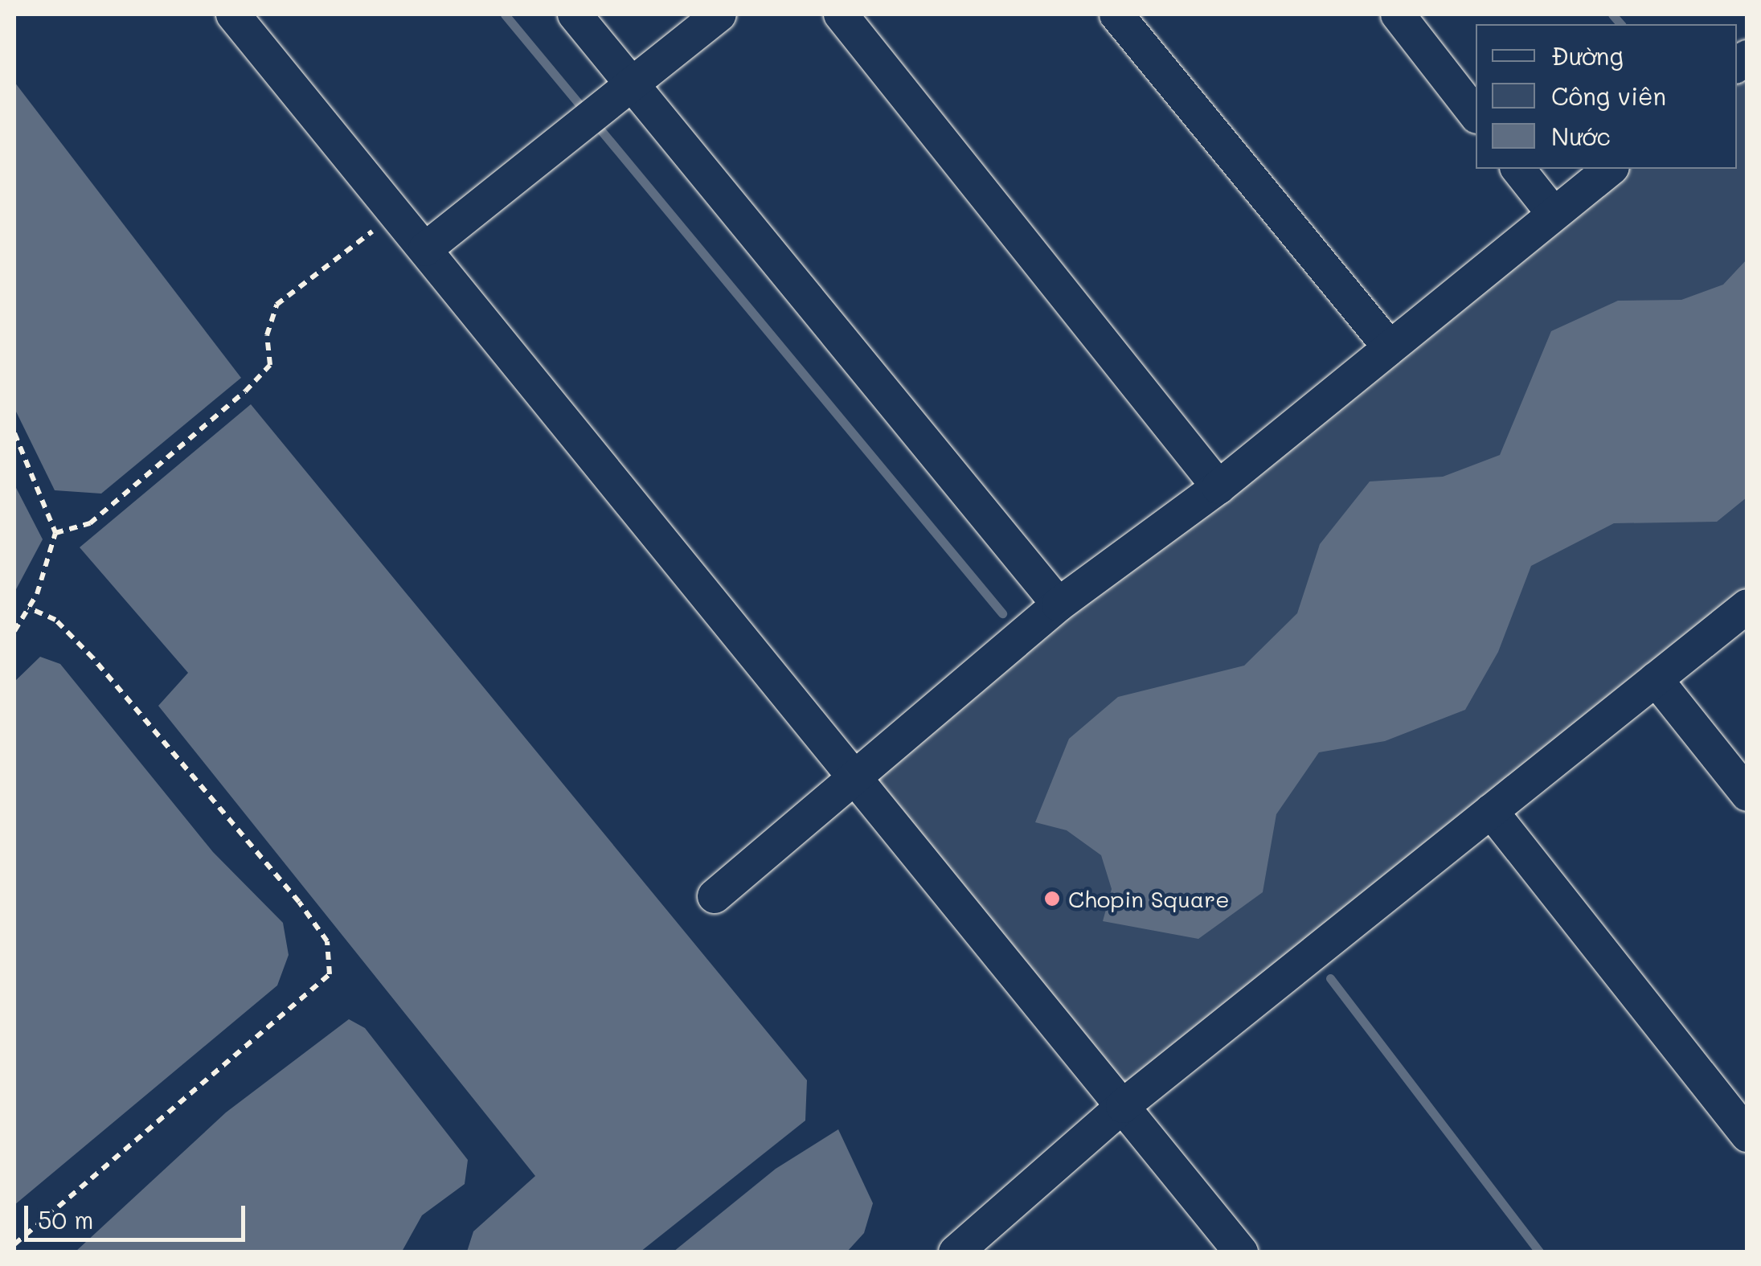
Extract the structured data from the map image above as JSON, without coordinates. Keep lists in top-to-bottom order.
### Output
{
  "places": ["Chopin Square"],
  "legend": ["Đường", "Công viên", "Nước"],
  "scale_bar": "50 m"
}
